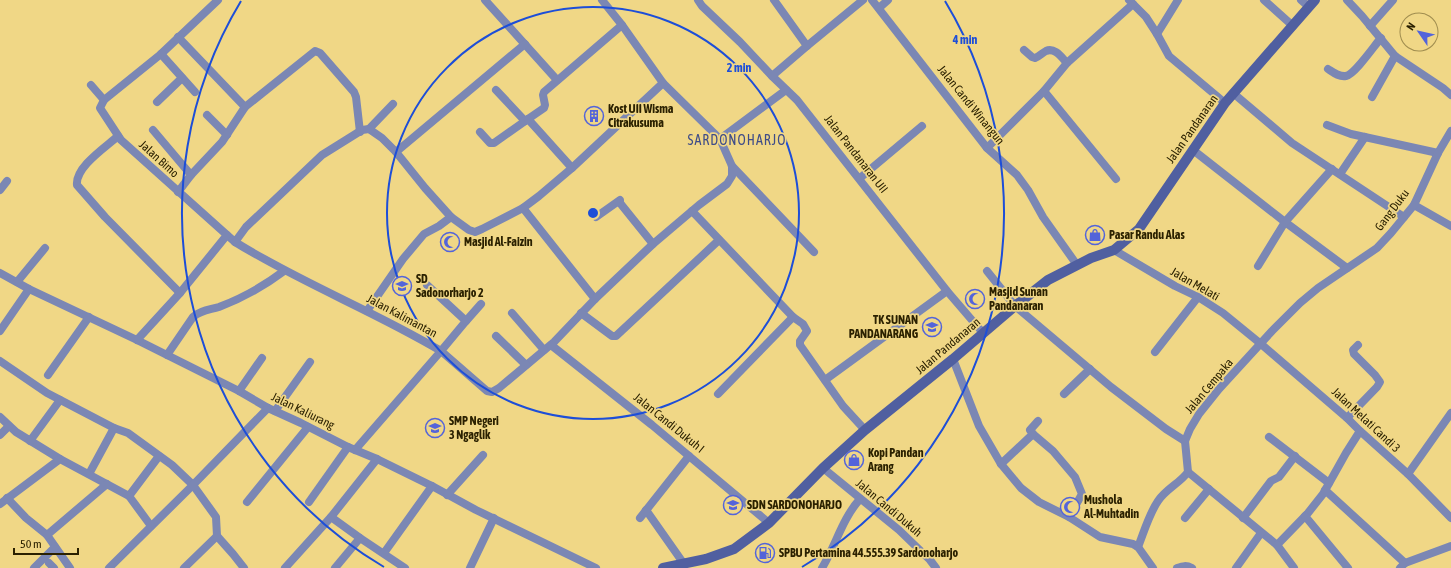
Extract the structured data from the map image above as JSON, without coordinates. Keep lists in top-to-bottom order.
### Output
{
  "streets": {
    "main road": ["Jalan Pandanaran"],
    "street": [
      "Jalan Candi Winangun",
      "Jalan Pandanaran UII",
      "Jalan Bimo",
      "Gang Duku",
      "Jalan Melati",
      "Jalan Kalimantan",
      "Jalan Cempaka",
      "Jalan Kaliurang",
      "Jalan Melati Candi 3",
      "Jalan Candi Dukuh I",
      "Jalan Candi Dukuh"
    ]
  },
  "crossings": [
    ["Jalan Candi Winangun", "Jalan Pandanaran"],
    ["Jalan Pandanaran", "Jalan Pandanaran UII"],
    ["Jalan Pandanaran", "Jalan Melati"],
    ["Jalan Pandanaran", "Jalan Candi Dukuh I"],
    ["Jalan Pandanaran", "Jalan Candi Dukuh"],
    ["Jalan Bimo", "Jalan Kalimantan"],
    ["Gang Duku", "Jalan Cempaka"],
    ["Jalan Melati", "Jalan Cempaka"],
    ["Jalan Melati", "Jalan Melati Candi 3"],
    ["Jalan Kalimantan", "Jalan Kaliurang"],
    ["Jalan Cempaka", "Jalan Melati Candi 3"]
  ],
  "districts": ["SARDONOHARJO"],
  "places": {
    "building": ["Kost UII Wisma Citrakusuma"],
    "shop": ["Pasar Randu Alas", "Kopi Pandan Arang"],
    "mosque": ["Masjid Al-Faizin", "Masjid Sunan Pandanaran", "Mushola Al-Muhtadin"],
    "school or university": [
      "SD Sadonorharjo 2",
      "TK SUNAN PANDANARANG",
      "SMP Negeri 3 Ngaglik",
      "SDN SARDONOHARJO"
    ],
    "fuel station": ["SPBU Pertamina 44.555.39 Sardonoharjo"]
  },
  "scale_bar": "50 m",
  "north": "top left",
  "rings": ["4 min", "2 min"]
}
